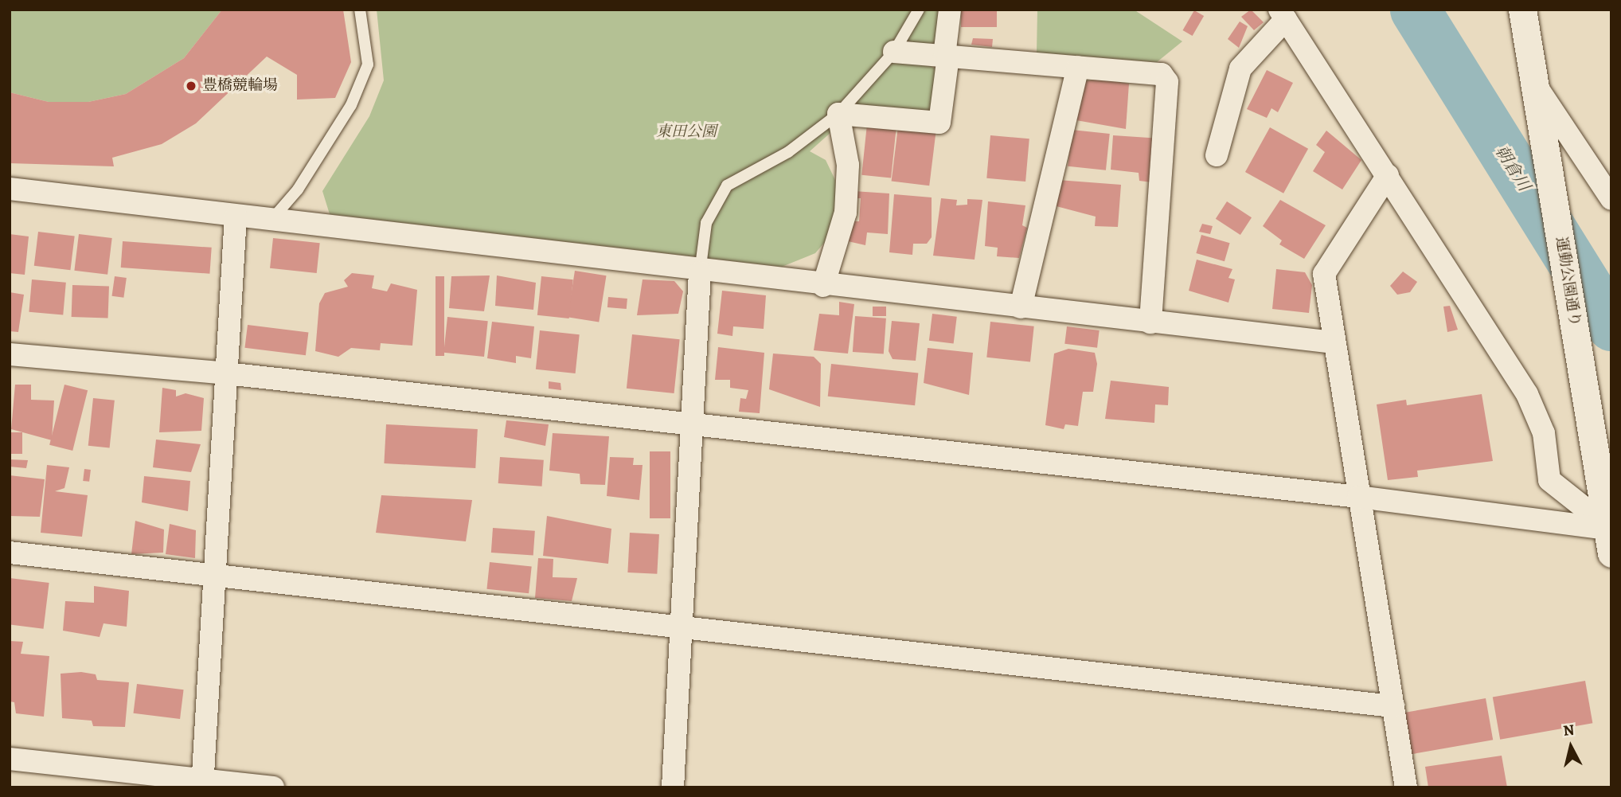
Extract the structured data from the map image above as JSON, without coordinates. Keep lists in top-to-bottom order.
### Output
{
  "streets": {
    "street": ["運動公園通り"]
  },
  "water": ["朝倉川"],
  "parks": ["東田公園"],
  "places": ["豊橋競輪場"],
  "north": "top"
}
